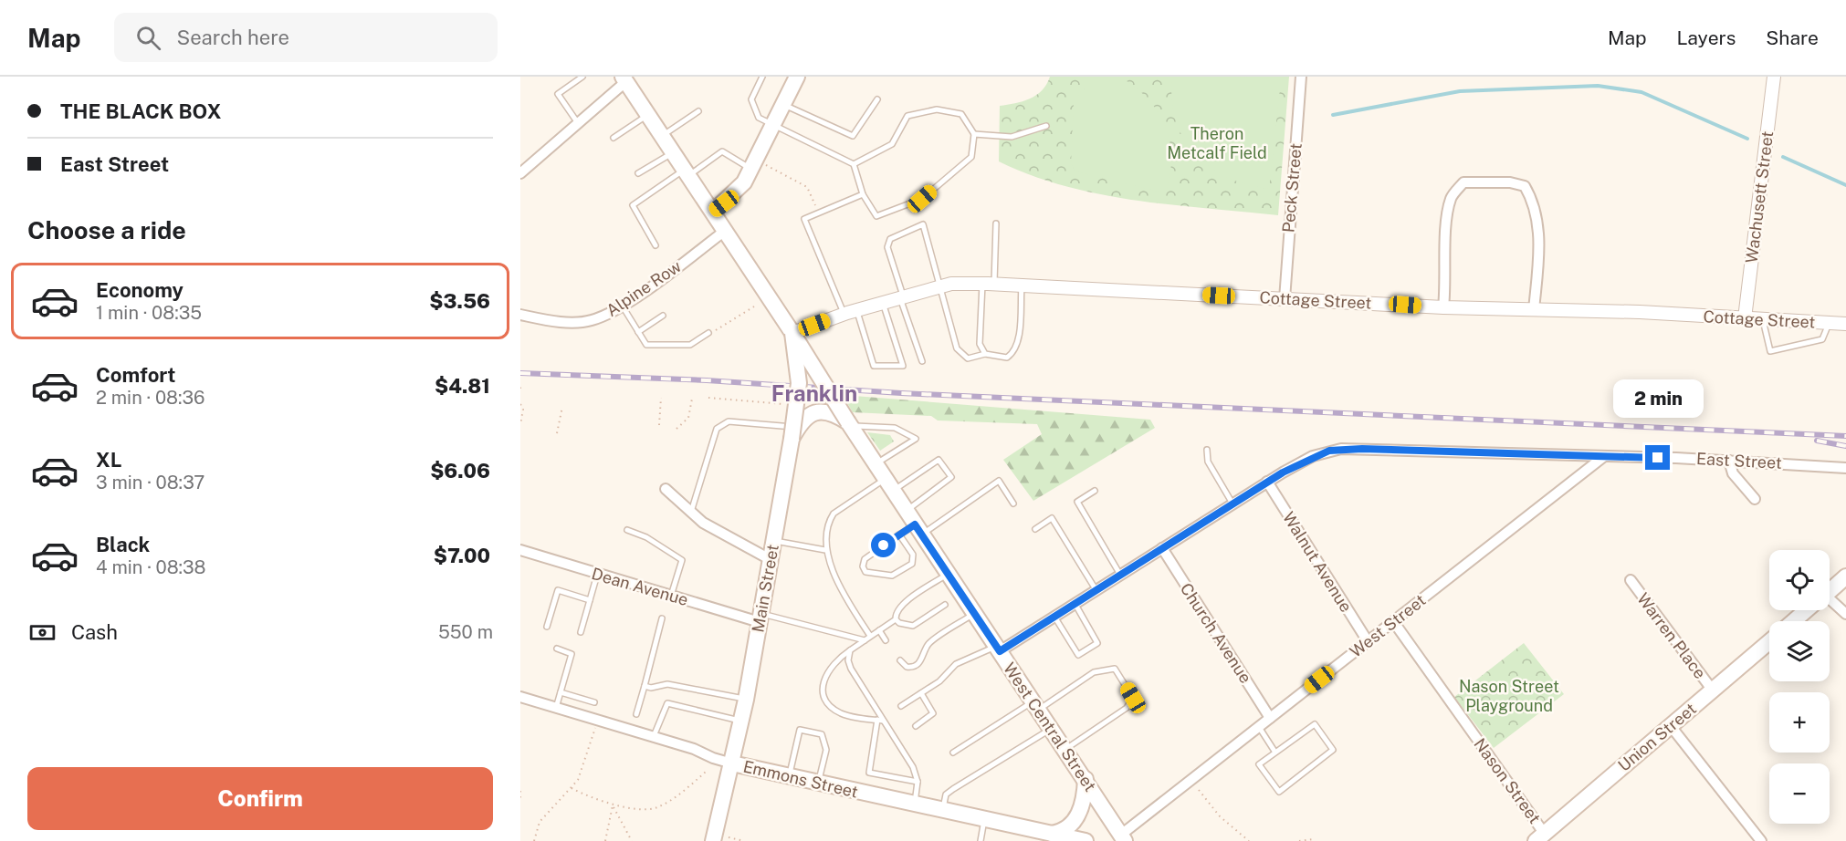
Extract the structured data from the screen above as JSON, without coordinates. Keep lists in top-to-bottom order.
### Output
{
  "streets": {
    "main road": [
      "Main Street",
      "West Central Street",
      "Union Street",
      "Emmons Street"
    ],
    "street": [
      "Peck Street",
      "Wachusett Street",
      "Alpine Row",
      "Cottage Street",
      "East Street",
      "Walnut Avenue",
      "Dean Avenue",
      "West Street",
      "Church Avenue",
      "Warren Place",
      "Nason Street"
    ]
  },
  "crossings": [
    ["Peck Street", "Cottage Street"],
    ["Wachusett Street", "Cottage Street"],
    ["Alpine Row", "West Central Street"],
    ["Cottage Street", "Main Street"],
    ["Cottage Street", "West Central Street"],
    ["East Street", "Walnut Avenue"],
    ["East Street", "West Street"],
    ["East Street", "Church Avenue"],
    ["East Street", "West Central Street"],
    ["Walnut Avenue", "West Street"],
    ["Dean Avenue", "Main Street"],
    ["Main Street", "West Central Street"],
    ["Main Street", "Emmons Street"],
    ["West Street", "Church Avenue"],
    ["West Street", "West Central Street"],
    ["West Street", "Nason Street"],
    ["Warren Place", "Union Street"],
    ["Union Street", "Nason Street"]
  ],
  "districts": ["Franklin"],
  "parks": ["Theron Metcalf Field", "Nason Street Playground"],
  "page": {
    "header": "Map",
    "search": "Search here",
    "nav": ["Map", "Layers", "Share"],
    "banner": ["THE BLACK BOX", "East Street"],
    "heading": "Choose a ride",
    "list": [
      {
        "name": "Economy",
        "note": "1 min · 08:35",
        "value": "$3.56"
      },
      {
        "name": "Comfort",
        "note": "2 min · 08:36",
        "value": "$4.81"
      },
      {
        "name": "XL",
        "note": "3 min · 08:37",
        "value": "$6.06"
      },
      {
        "name": "Black",
        "note": "4 min · 08:38",
        "value": "$7.00"
      }
    ],
    "bubble": "2 min",
    "map_buttons": ["+", "−"],
    "pay": ["Cash", "550 m"],
    "buttons": "Confirm"
  }
}
